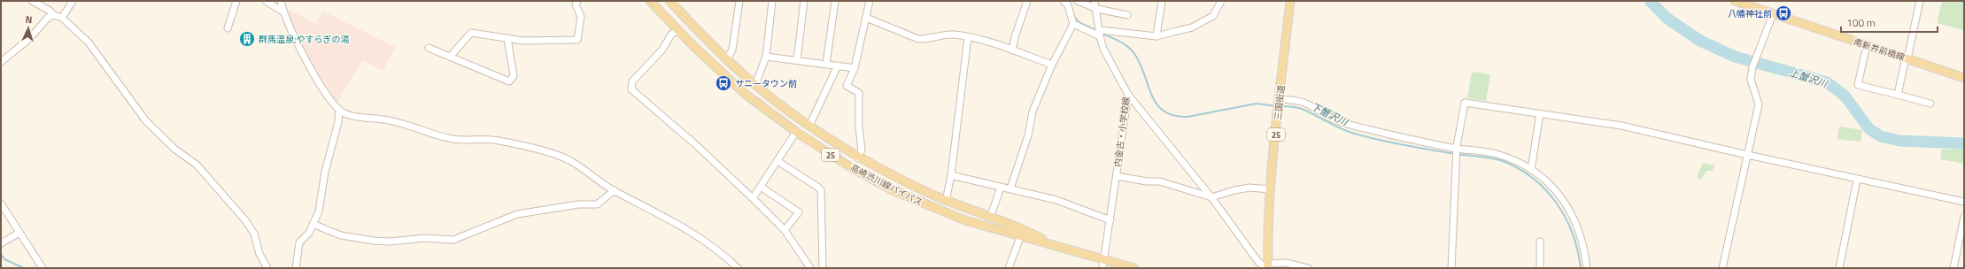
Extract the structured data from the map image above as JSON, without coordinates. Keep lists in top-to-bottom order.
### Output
{
  "streets": {
    "main road": [
      "南新井前橋線",
      "三国街道",
      "25",
      "高崎渋川線バイパス"
    ],
    "street": ["内金古・小学校線"]
  },
  "crossings": [
    ["内金古・小学校線", "高崎渋川線バイパス"]
  ],
  "water": ["上蟹沢川", "下蟹沢川"],
  "places": {
    "bus stop": ["八幡神社前", "サニータウン前"],
    "building": ["群馬温泉;やすらぎの湯"]
  },
  "scale_bar": "100 m",
  "north": "top"
}
